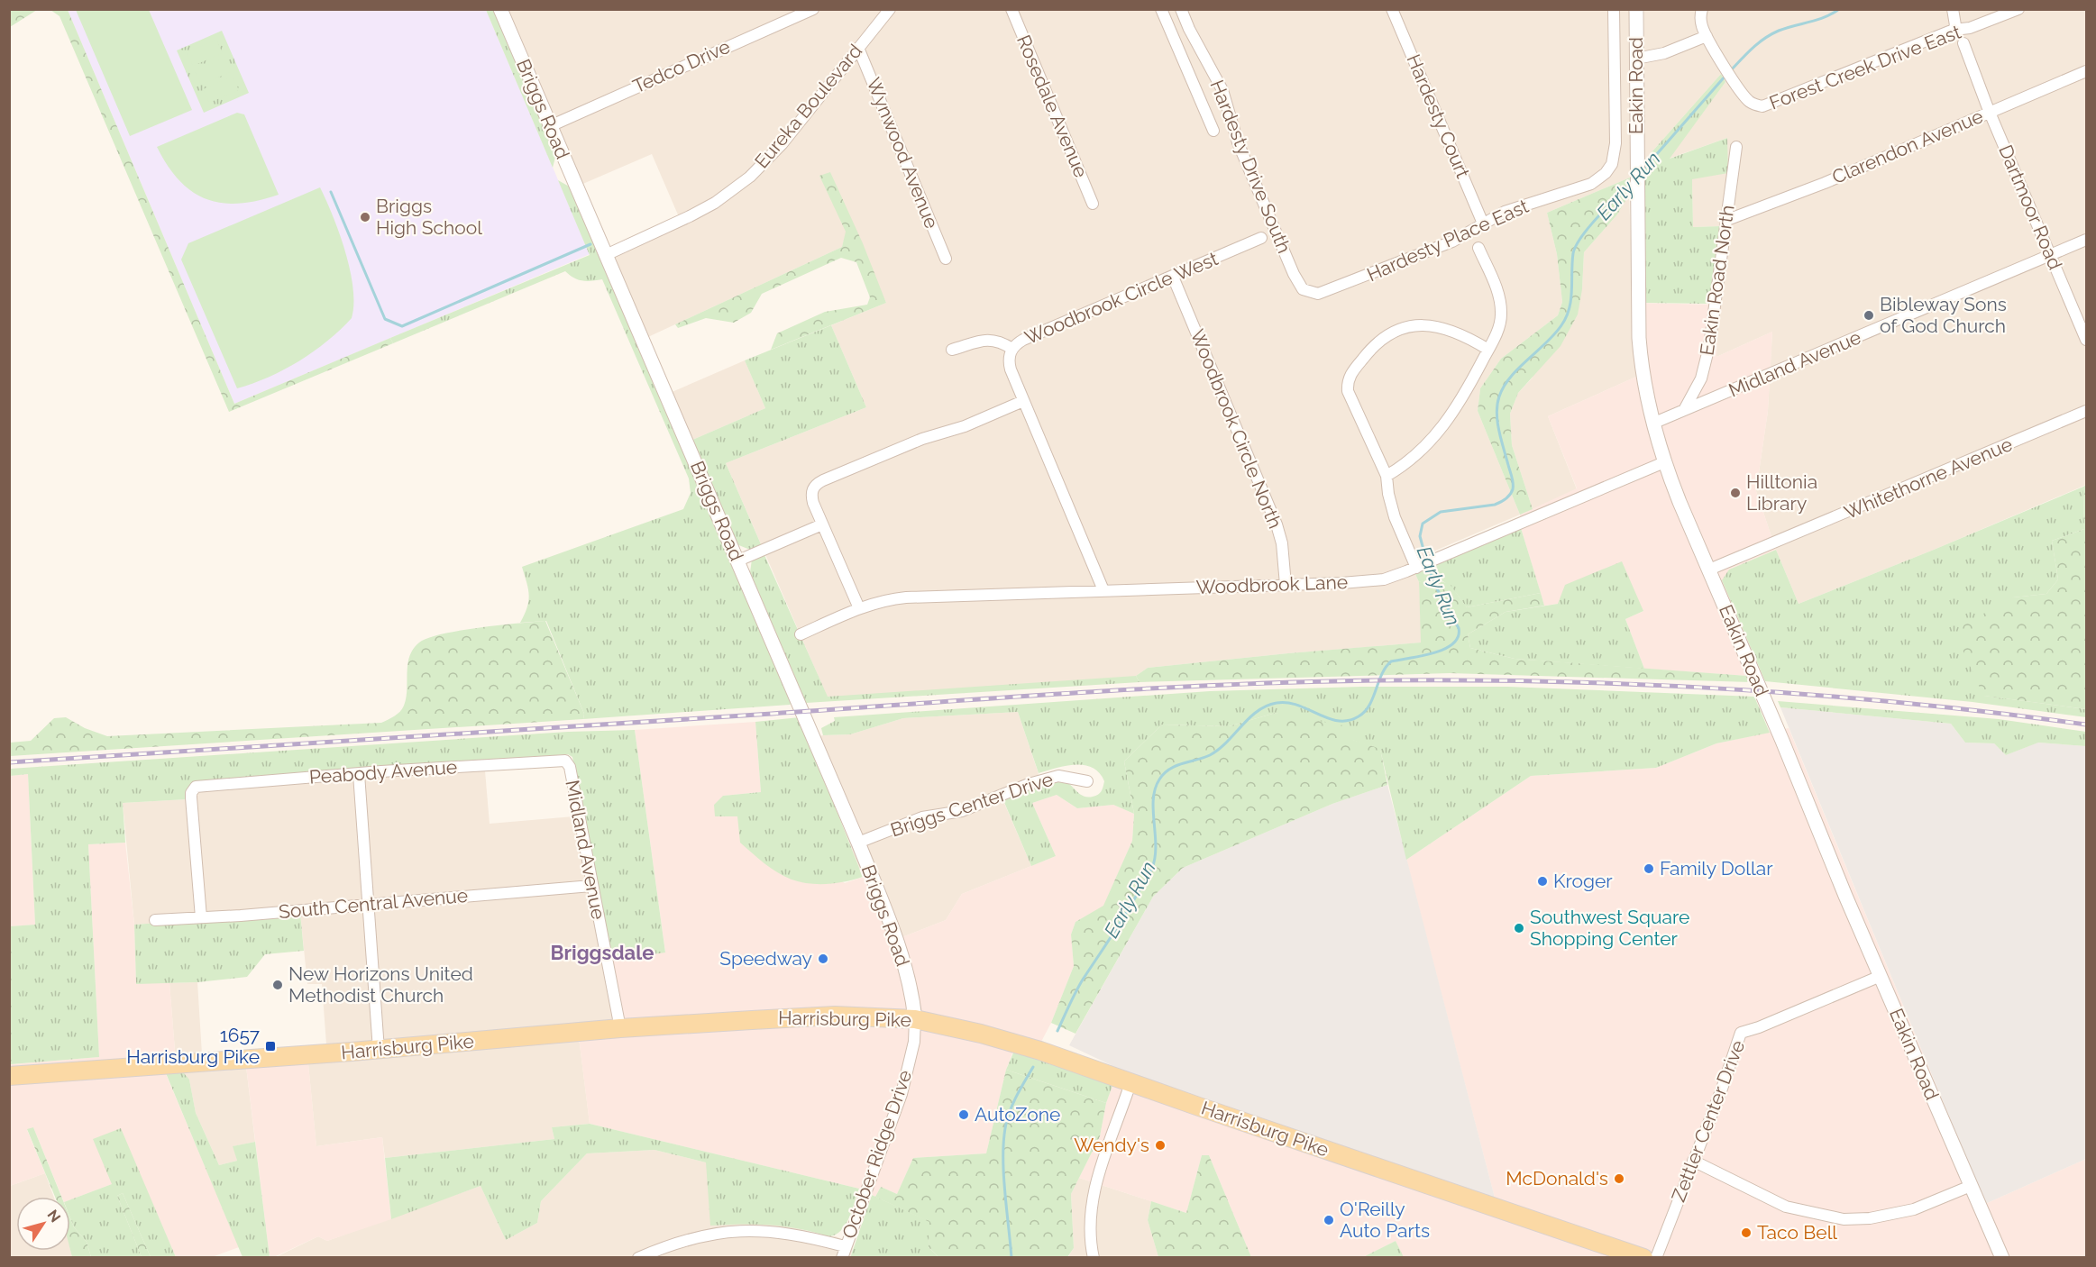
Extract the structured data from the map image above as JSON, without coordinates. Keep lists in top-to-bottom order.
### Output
{
  "streets": {
    "main road": ["Harrisburg Pike"],
    "street": [
      "Tedco Drive",
      "Forest Creek Drive East",
      "Eakin Road",
      "Eureka Boulevard",
      "Rosedale Avenue",
      "Briggs Road",
      "Hardesty Court",
      "Clarendon Avenue",
      "Wynwood Avenue",
      "Hardesty Drive South",
      "Dartmoor Road",
      "Hardesty Place East",
      "Eakin Road North",
      "Woodbrook Circle West",
      "Midland Avenue",
      "Woodbrook Circle North",
      "Whitethorne Avenue",
      "Woodbrook Lane",
      "Peabody Avenue",
      "Briggs Center Drive",
      "South Central Avenue",
      "Zettler Center Drive",
      "October Ridge Drive"
    ]
  },
  "crossings": [
    ["Tedco Drive", "Briggs Road"],
    ["Eakin Road", "Midland Avenue"],
    ["Eakin Road", "Whitethorne Avenue"],
    ["Eakin Road", "Woodbrook Lane"],
    ["Eakin Road", "Zettler Center Drive"],
    ["Eureka Boulevard", "Briggs Road"],
    ["Eureka Boulevard", "Wynwood Avenue"],
    ["Briggs Road", "Briggs Center Drive"],
    ["Briggs Road", "Harrisburg Pike"],
    ["Briggs Road", "October Ridge Drive"],
    ["Hardesty Court", "Hardesty Place East"],
    ["Clarendon Avenue", "Dartmoor Road"],
    ["Clarendon Avenue", "Eakin Road North"],
    ["Hardesty Drive South", "Hardesty Place East"],
    ["Dartmoor Road", "Midland Avenue"],
    ["Eakin Road North", "Midland Avenue"],
    ["Woodbrook Circle West", "Woodbrook Circle North"],
    ["Woodbrook Circle West", "Woodbrook Lane"],
    ["Midland Avenue", "Peabody Avenue"],
    ["Midland Avenue", "South Central Avenue"],
    ["Midland Avenue", "Harrisburg Pike"],
    ["Woodbrook Circle North", "Woodbrook Lane"],
    ["Peabody Avenue", "South Central Avenue"],
    ["Harrisburg Pike", "October Ridge Drive"]
  ],
  "districts": ["Briggsdale"],
  "water": ["Early Run"],
  "places": {
    "other": [
      "Briggs High School",
      "Bibleway Sons of God Church",
      "Hilltonia Library",
      "Family Dollar",
      "Kroger",
      "Southwest Square Shopping Center",
      "Speedway",
      "New Horizons United Methodist Church",
      "AutoZone",
      "Wendy's",
      "McDonald's",
      "O'Reilly Auto Parts",
      "Taco Bell"
    ],
    "transit": ["1657 Harrisburg Pike"]
  },
  "north": "top right"
}
